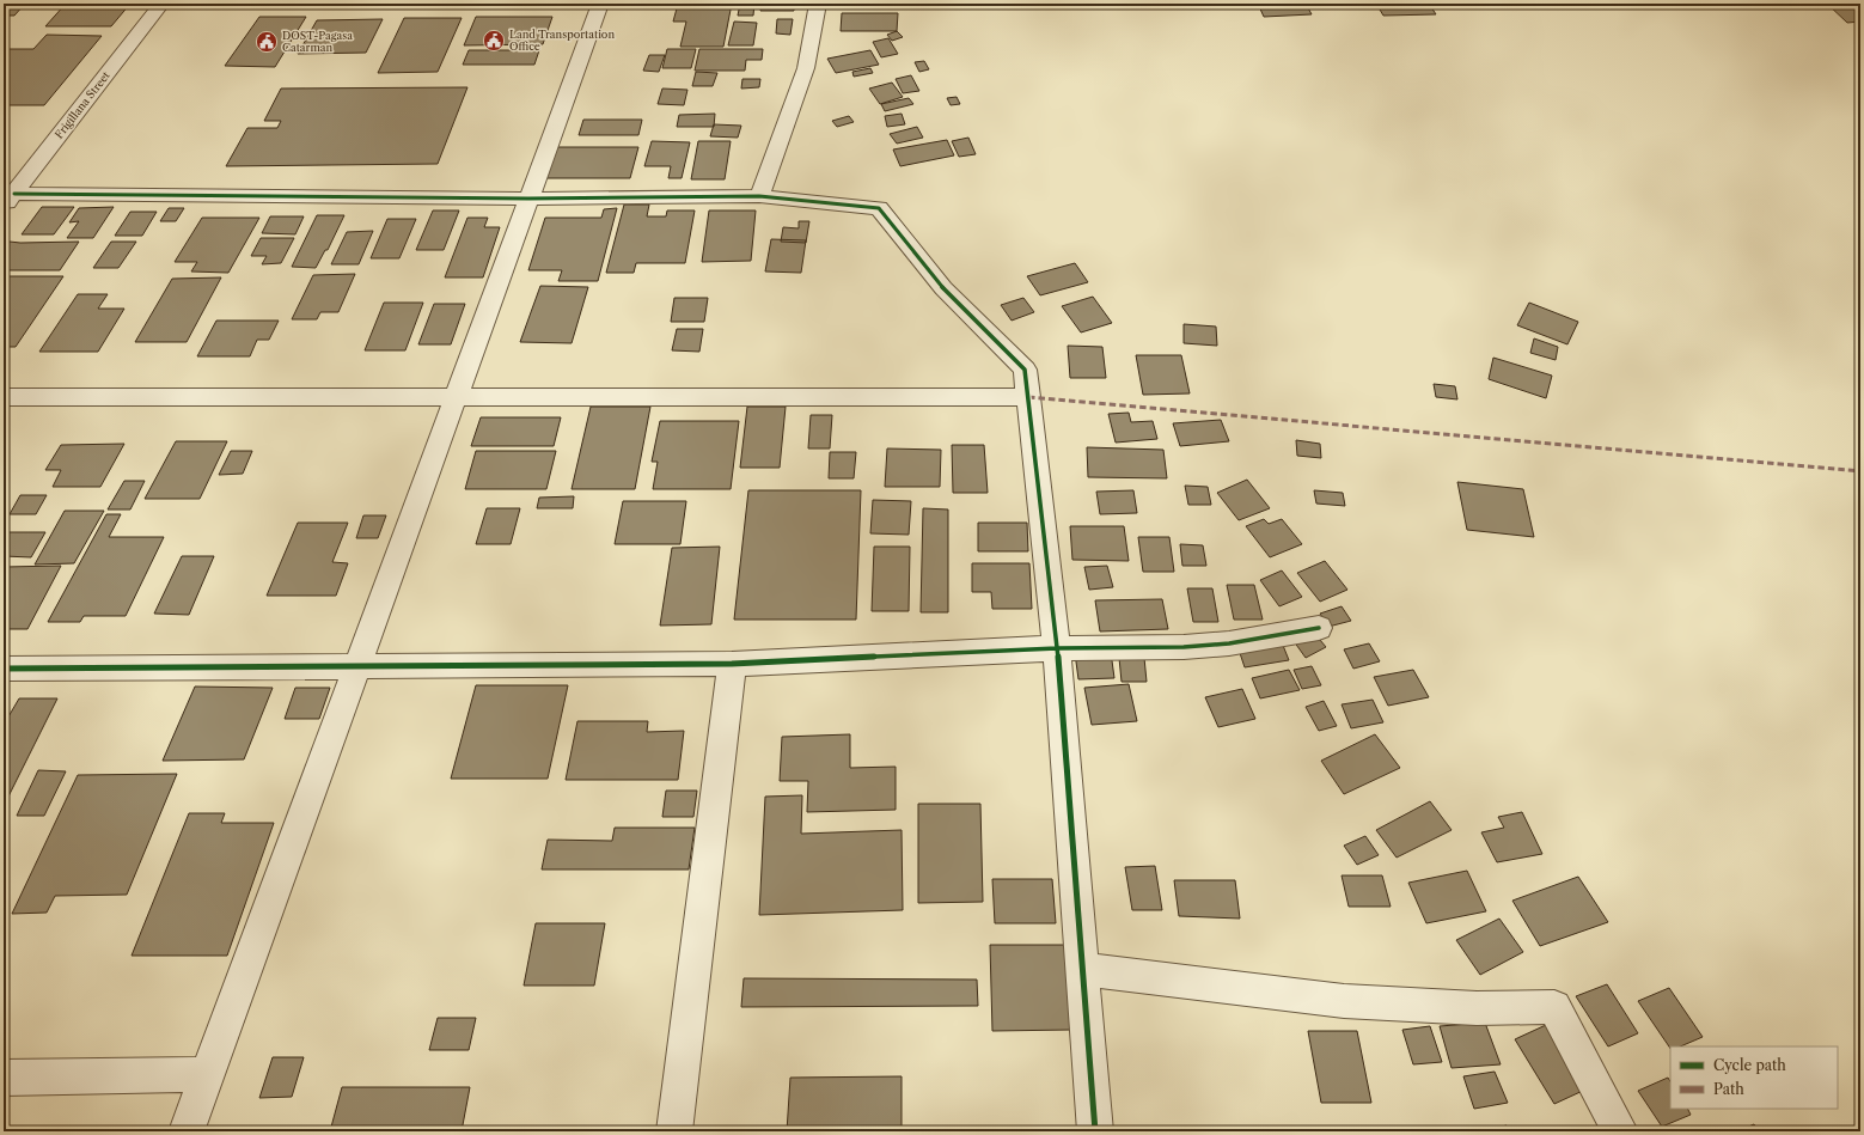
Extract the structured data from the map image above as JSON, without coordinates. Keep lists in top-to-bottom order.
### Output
{
  "streets": {
    "street": ["Frigillana Street"]
  },
  "places": {
    "public building": ["Land Transportation Office", "DOST-Pagasa Catarman"]
  },
  "legend": ["Cycle path", "Path"]
}
